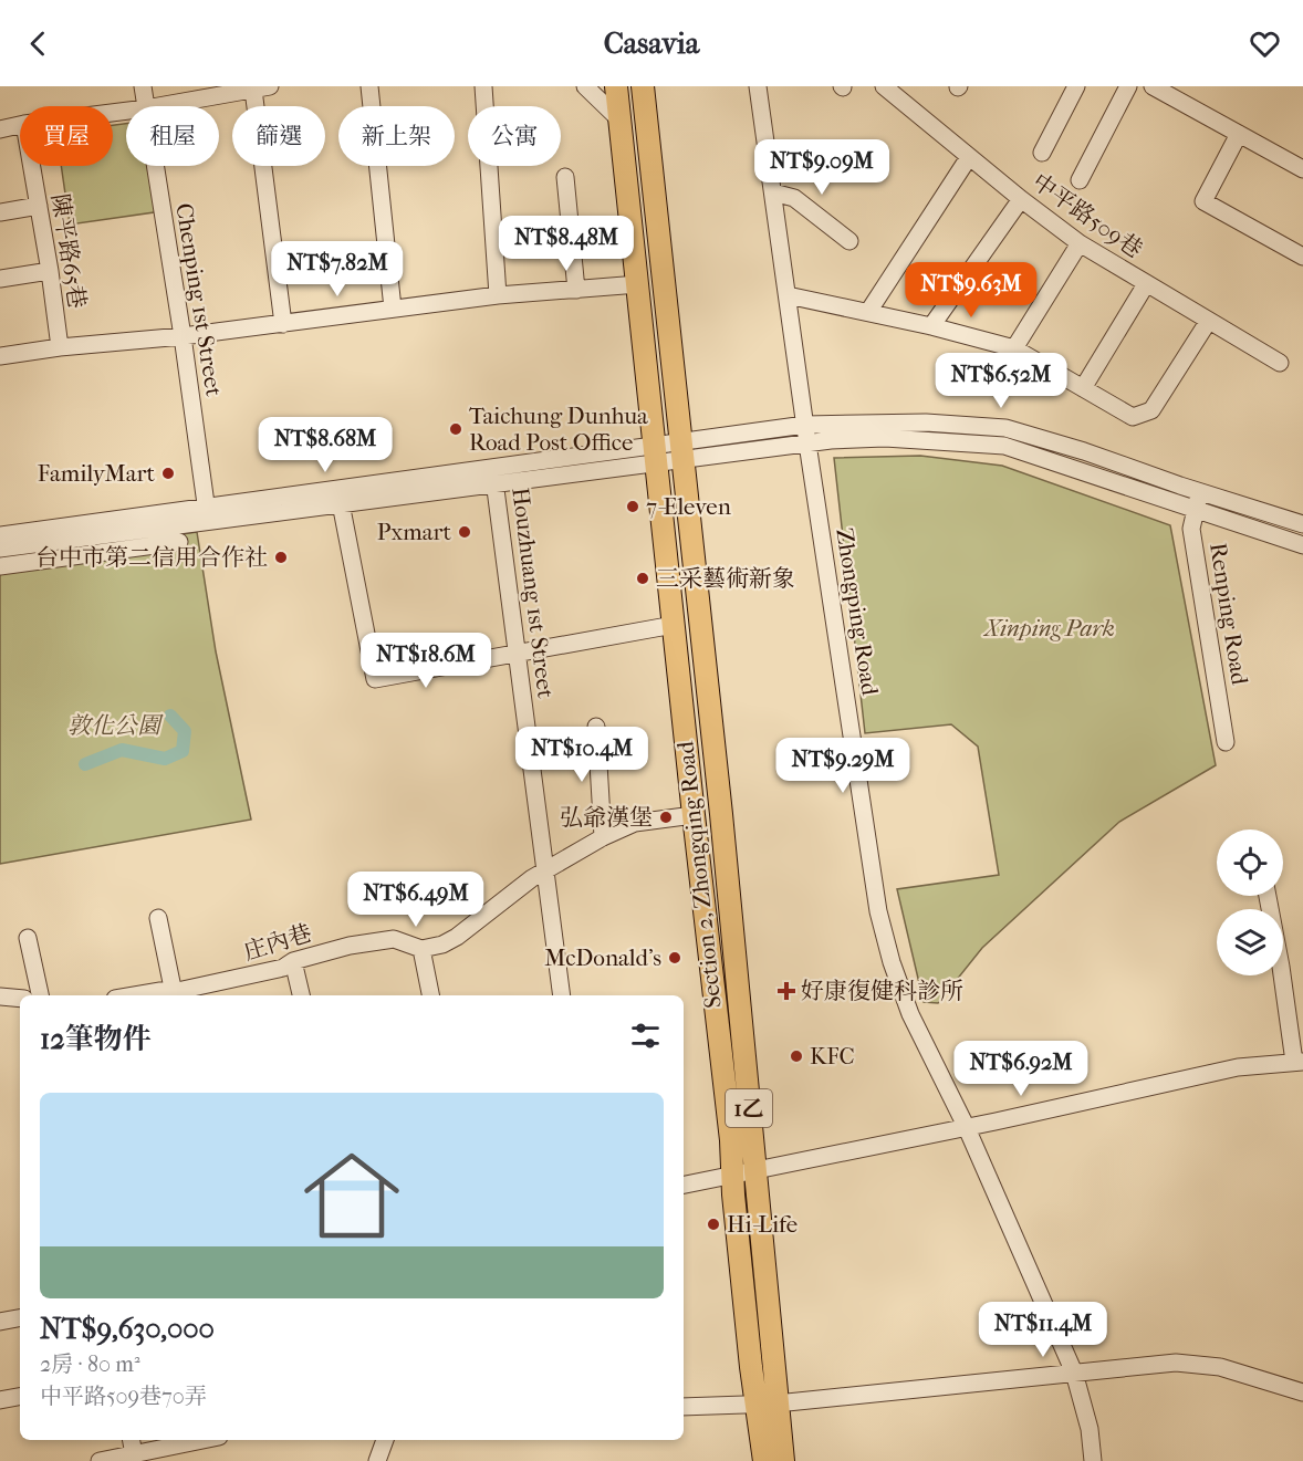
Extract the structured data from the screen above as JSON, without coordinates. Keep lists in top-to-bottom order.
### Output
{
  "streets": {
    "main road": ["Section 2, Zhongqing Road", "1乙"],
    "street": [
      "中平路509巷",
      "陳平路65巷",
      "Chenping 1st Street",
      "Houzhuang 1st Street",
      "Zhongping Road",
      "Renping Road",
      "庄內巷"
    ]
  },
  "parks": ["Xinping Park", "敦化公園"],
  "places": {
    "other": [
      "Taichung Dunhua Road Post Office",
      "FamilyMart",
      "7-Eleven",
      "Pxmart",
      "台中市第二信用合作社",
      "三采藝術新象",
      "弘爺漢堡",
      "McDonald's",
      "KFC",
      "Hi-Life"
    ],
    "health": ["好康復健科診所"]
  },
  "page": {
    "header": "Casavia",
    "chip": [
      "買屋",
      "租屋",
      "篩選",
      "新上架",
      "公寓"
    ],
    "price": [
      "NT$9.09M",
      "NT$8.48M",
      "NT$7.82M",
      "NT$9.63M",
      "NT$6.52M",
      "NT$8.68M",
      "NT$18.6M",
      "NT$10.4M",
      "NT$9.29M",
      "NT$6.49M",
      "NT$6.92M",
      "NT$11.4M"
    ],
    "heading": "12筆物件",
    "list": [
      {
        "name": "NT$9,630,000",
        "note": "2房 · 80 m² · 中平路509巷70弄"
      }
    ]
  }
}
